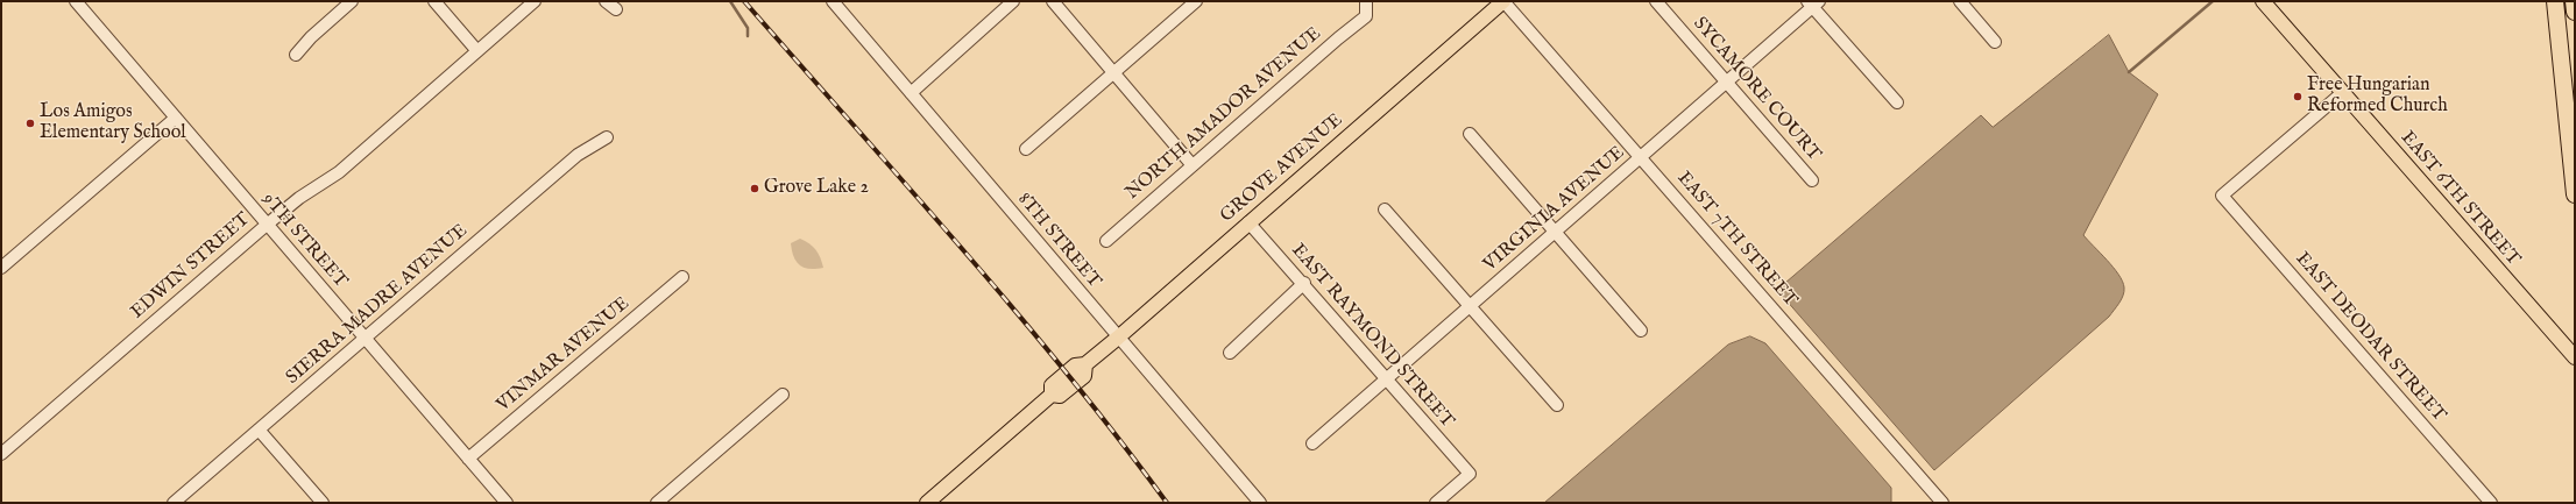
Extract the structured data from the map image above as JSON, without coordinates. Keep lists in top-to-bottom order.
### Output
{
  "streets": {
    "main road": ["GROVE AVENUE", "EAST 6TH STREET"],
    "street": [
      "SYCAMORE COURT",
      "NORTH AMADOR AVENUE",
      "VIRGINIA AVENUE",
      "EAST 7TH STREET",
      "9TH STREET",
      "8TH STREET",
      "EDWIN STREET",
      "SIERRA MADRE AVENUE",
      "EAST RAYMOND STREET",
      "EAST DEODAR STREET",
      "VINMAR AVENUE"
    ]
  },
  "crossings": [
    ["SYCAMORE COURT", "VIRGINIA AVENUE"],
    ["GROVE AVENUE", "EAST 7TH STREET"],
    ["GROVE AVENUE", "8TH STREET"],
    ["GROVE AVENUE", "EAST RAYMOND STREET"],
    ["EAST 6TH STREET", "EAST DEODAR STREET"],
    ["VIRGINIA AVENUE", "EAST 7TH STREET"],
    ["VIRGINIA AVENUE", "EAST RAYMOND STREET"],
    ["9TH STREET", "EDWIN STREET"],
    ["9TH STREET", "SIERRA MADRE AVENUE"],
    ["9TH STREET", "VINMAR AVENUE"]
  ],
  "places": ["Free Hungarian Reformed Church", "Los Amigos Elementary School", "Grove Lake 2"]
}
